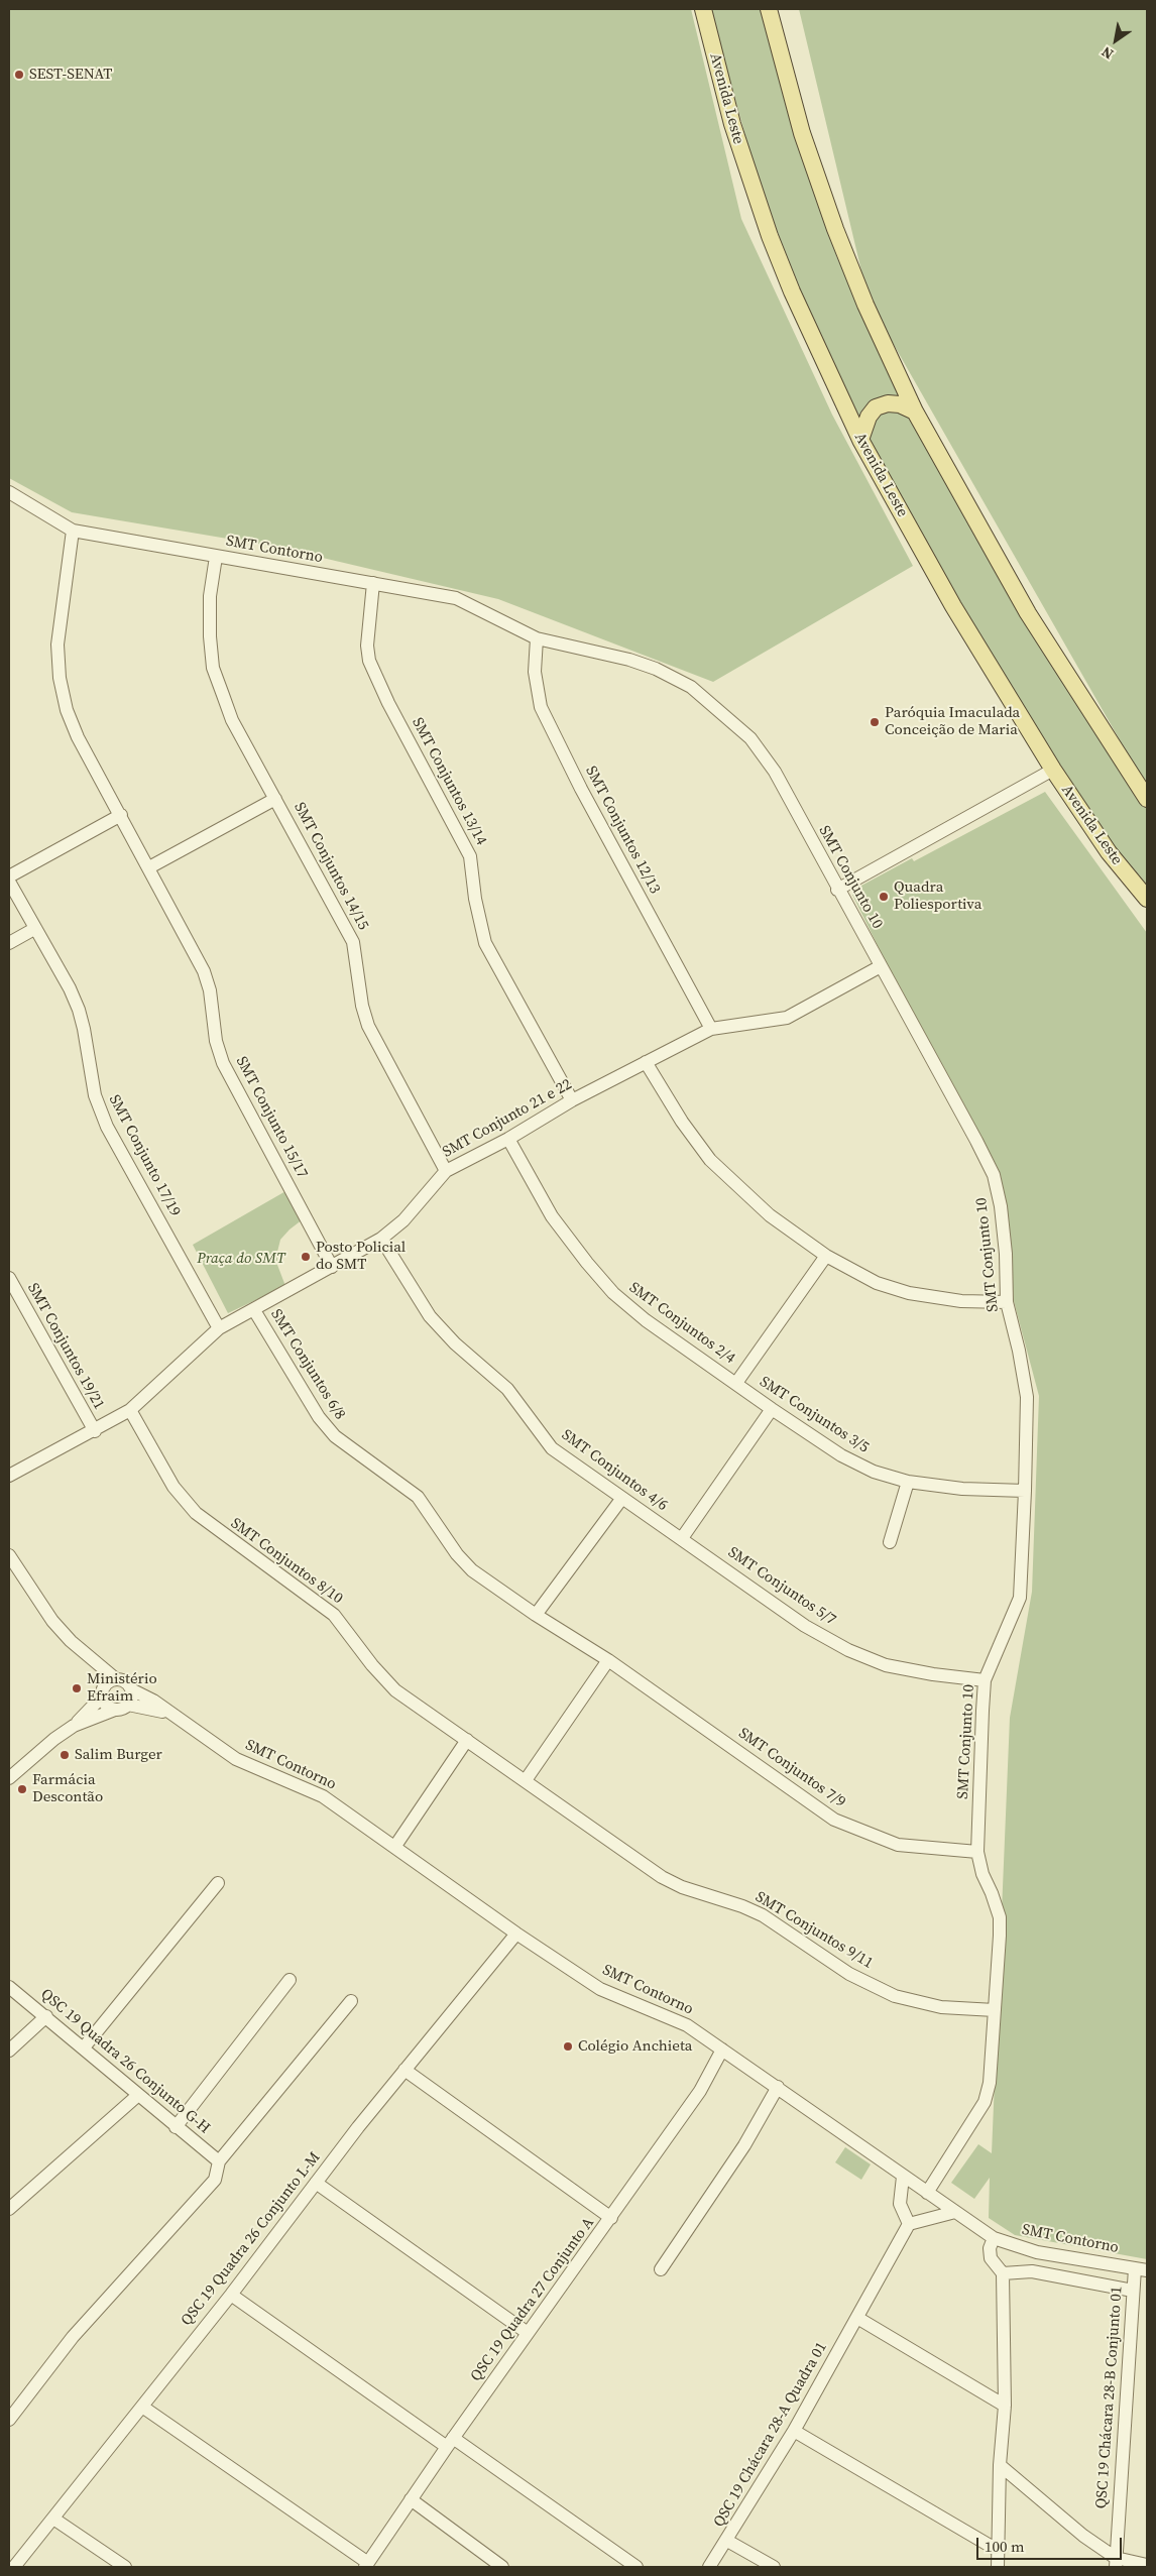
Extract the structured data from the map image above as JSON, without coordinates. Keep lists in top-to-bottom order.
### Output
{
  "streets": {
    "main road": ["Avenida Leste"],
    "street": [
      "SMT Contorno",
      "SMT Conjuntos 13/14",
      "SMT Conjuntos 12/13",
      "SMT Conjuntos 14/15",
      "SMT Conjunto 10",
      "SMT Conjunto 15/17",
      "SMT Conjunto 21 e 22",
      "SMT Conjunto 17/19",
      "SMT Conjuntos 2/4",
      "SMT Conjuntos 19/21",
      "SMT Conjuntos 6/8",
      "SMT Conjuntos 3/5",
      "SMT Conjuntos 4/6",
      "SMT Conjuntos 8/10",
      "SMT Conjuntos 5/7",
      "SMT Conjuntos 7/9",
      "SMT Conjuntos 9/11",
      "QSC 19 Quadra 26 Conjunto G-H",
      "QSC 19 Quadra 26 Conjunto L-M",
      "QSC 19 Quadra 27 Conjunto A",
      "QSC 19 Chácara 28-B Conjunto 01",
      "QSC 19 Chácara 28-A Quadra 01"
    ]
  },
  "crossings": [
    ["SMT Contorno", "SMT Conjuntos 13/14"],
    ["SMT Contorno", "SMT Conjuntos 12/13"],
    ["SMT Contorno", "SMT Conjuntos 14/15"],
    ["SMT Contorno", "SMT Conjunto 10"],
    ["SMT Contorno", "SMT Conjunto 15/17"],
    ["SMT Contorno", "QSC 19 Quadra 26 Conjunto L-M"],
    ["SMT Contorno", "QSC 19 Quadra 27 Conjunto A"],
    ["SMT Contorno", "QSC 19 Chácara 28-B Conjunto 01"],
    ["SMT Conjuntos 13/14", "SMT Conjunto 21 e 22"],
    ["SMT Conjuntos 12/13", "SMT Conjunto 10"],
    ["SMT Conjuntos 12/13", "SMT Conjunto 21 e 22"],
    ["SMT Conjuntos 14/15", "SMT Conjunto 21 e 22"],
    ["SMT Conjunto 10", "SMT Conjunto 21 e 22"],
    ["SMT Conjunto 10", "SMT Conjuntos 3/5"],
    ["SMT Conjunto 10", "SMT Conjuntos 5/7"],
    ["SMT Conjunto 10", "SMT Conjuntos 7/9"],
    ["SMT Conjunto 10", "SMT Conjuntos 9/11"],
    ["SMT Conjunto 15/17", "SMT Conjunto 21 e 22"],
    ["SMT Conjunto 21 e 22", "SMT Conjunto 17/19"],
    ["SMT Conjunto 21 e 22", "SMT Conjuntos 2/4"],
    ["SMT Conjunto 21 e 22", "SMT Conjuntos 19/21"],
    ["SMT Conjunto 21 e 22", "SMT Conjuntos 6/8"],
    ["SMT Conjunto 21 e 22", "SMT Conjuntos 4/6"],
    ["SMT Conjunto 21 e 22", "SMT Conjuntos 8/10"],
    ["SMT Conjuntos 2/4", "SMT Conjuntos 3/5"],
    ["SMT Conjuntos 6/8", "SMT Conjuntos 7/9"],
    ["SMT Conjuntos 4/6", "SMT Conjuntos 5/7"],
    ["SMT Conjuntos 8/10", "SMT Conjuntos 9/11"]
  ],
  "parks": ["Praça do SMT"],
  "places": [
    "SEST-SENAT",
    "Paróquia Imaculada Conceição de Maria",
    "Quadra Poliesportiva",
    "Posto Policial do SMT",
    "Ministério Efraim",
    "Salim Burger",
    "Farmácia Descontão",
    "Colégio Anchieta"
  ],
  "scale_bar": "100 m",
  "north": "bottom left"
}
